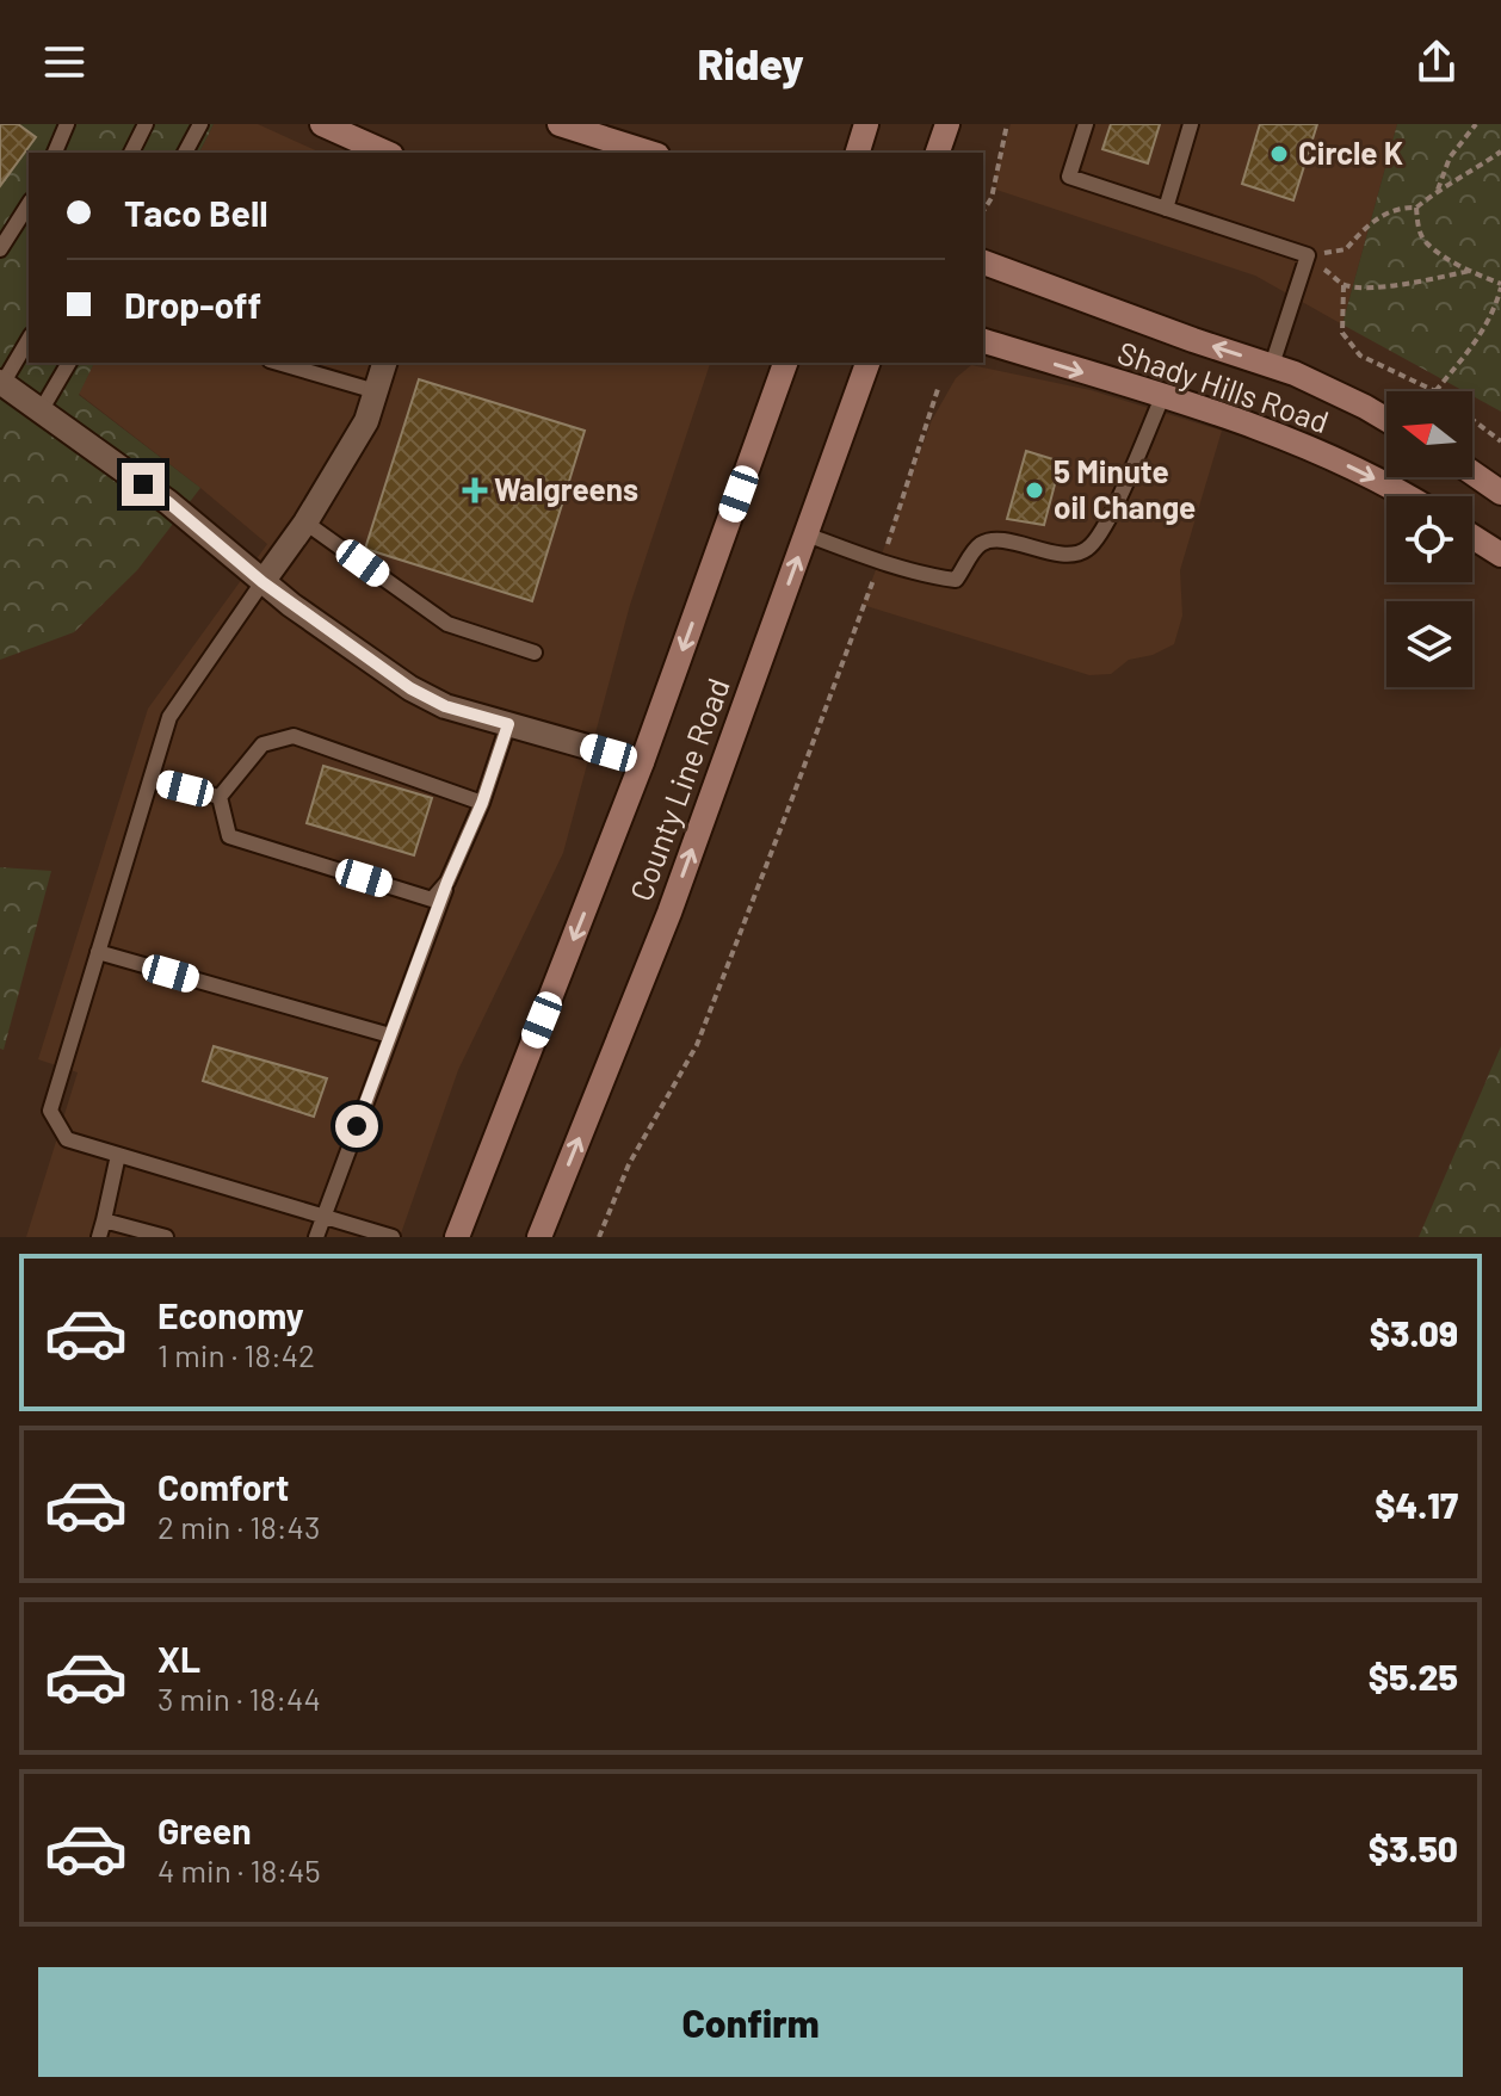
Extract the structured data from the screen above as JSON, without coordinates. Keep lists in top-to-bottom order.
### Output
{
  "streets": {
    "main road": ["Shady Hills Road", "County Line Road"]
  },
  "places": {
    "other": ["Circle K", "5 Minute oil Change"],
    "health": ["Walgreens"]
  },
  "north": "left",
  "page": {
    "header": "Ridey",
    "banner": ["Taco Bell", "Drop-off"],
    "list": [
      {
        "name": "Economy",
        "note": "1 min · 18:42",
        "value": "$3.09"
      },
      {
        "name": "Comfort",
        "note": "2 min · 18:43",
        "value": "$4.17"
      },
      {
        "name": "XL",
        "note": "3 min · 18:44",
        "value": "$5.25"
      },
      {
        "name": "Green",
        "note": "4 min · 18:45",
        "value": "$3.50"
      }
    ],
    "buttons": "Confirm"
  }
}
